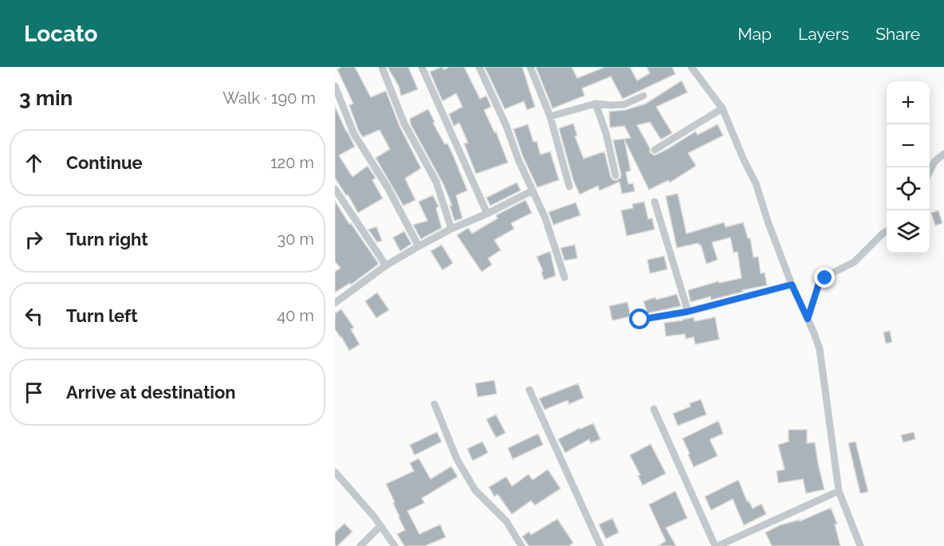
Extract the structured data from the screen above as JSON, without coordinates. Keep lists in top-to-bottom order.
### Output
{
  "page": {
    "header": "Locato",
    "nav": ["Map", "Layers", "Share"],
    "heading": ["3 min", "Walk · 190 m"],
    "map_buttons": ["+", "−"],
    "list": [
      ["Continue", "120 m"],
      ["Turn right", "30 m"],
      ["Turn left", "40 m"],
      "Arrive at destination"
    ]
  }
}
